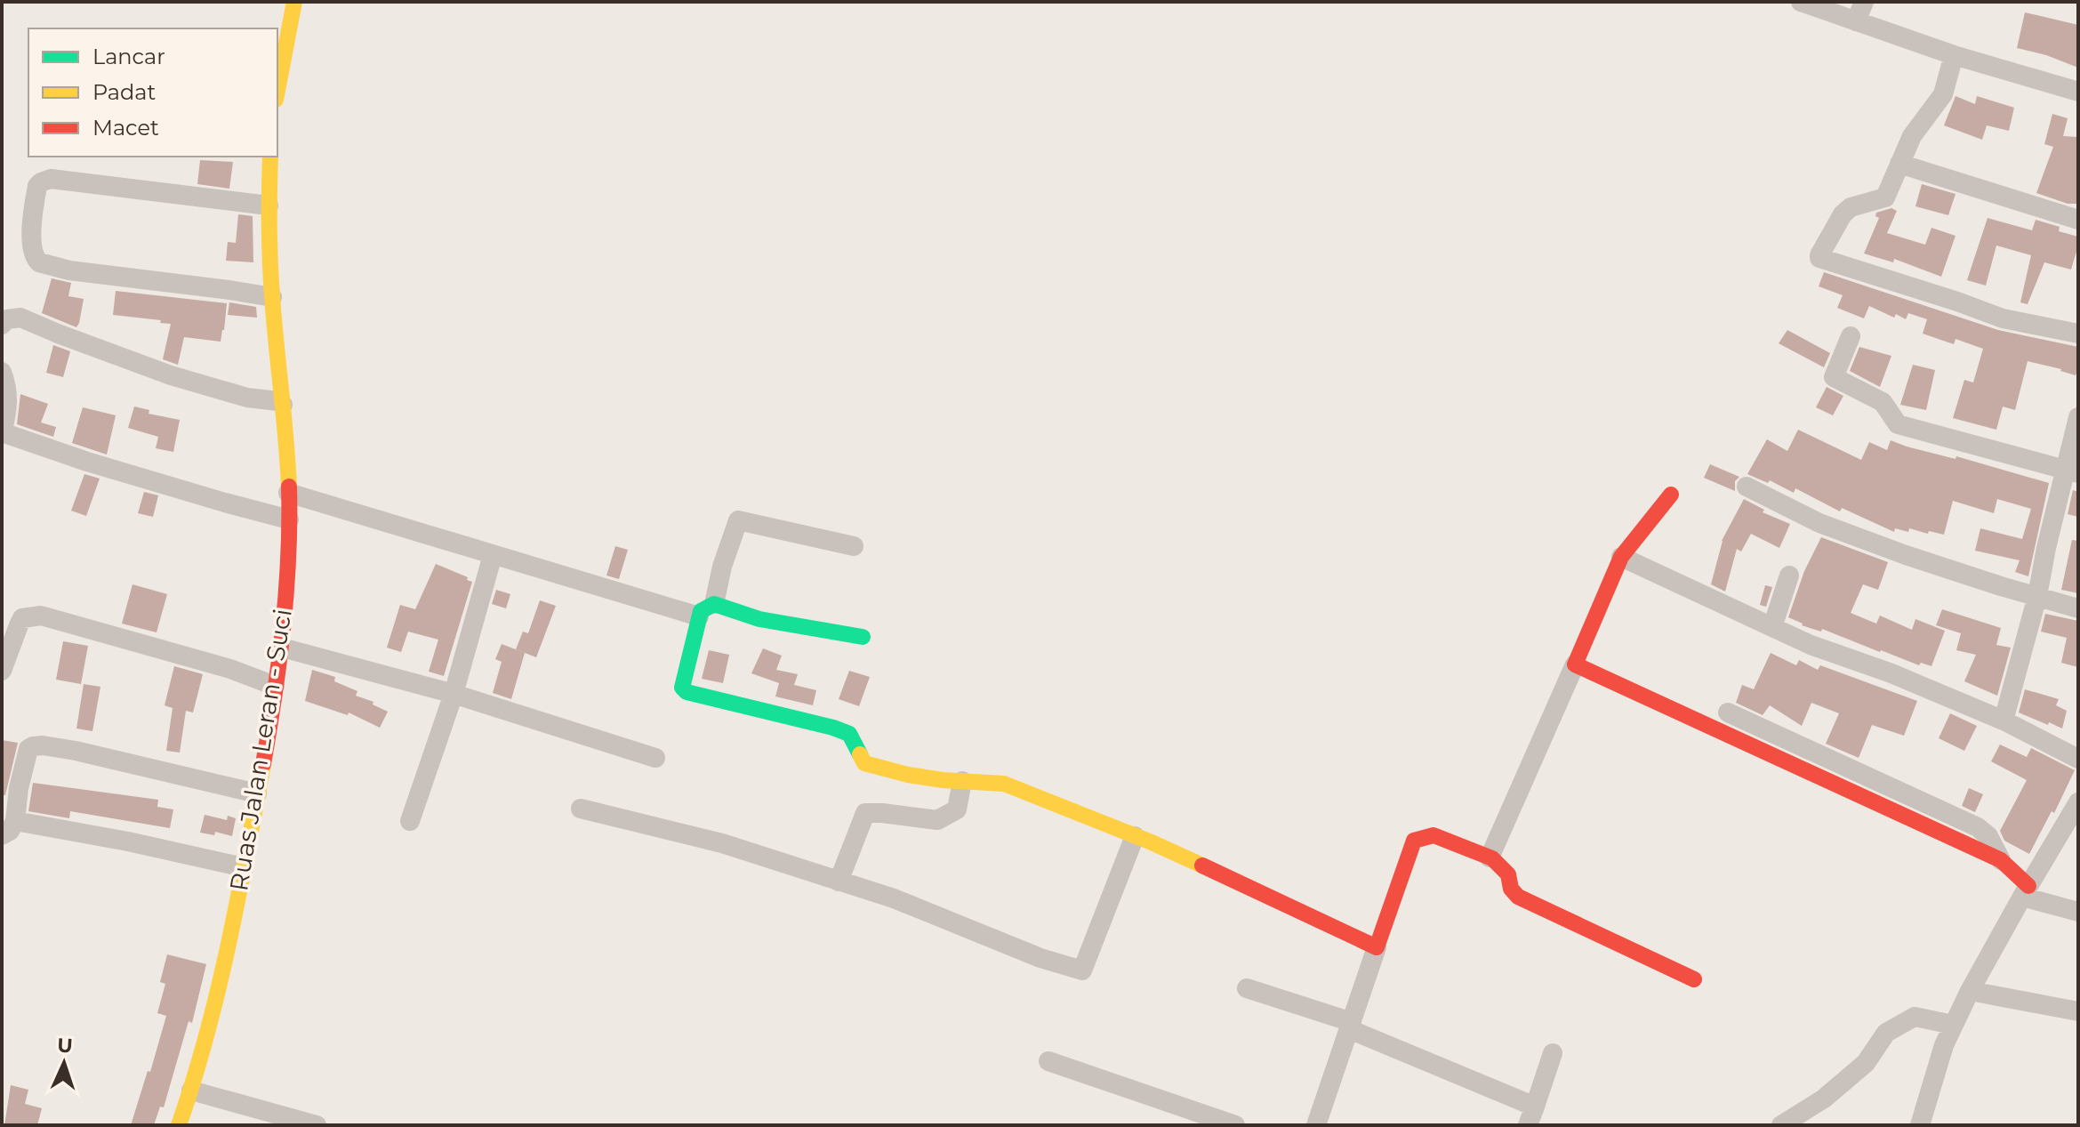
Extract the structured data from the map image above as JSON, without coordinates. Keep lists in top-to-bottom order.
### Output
{
  "streets": {
    "street": ["Ruas Jalan Leran - Suci"]
  },
  "legend": ["Lancar", "Padat", "Macet"],
  "north": "top"
}
